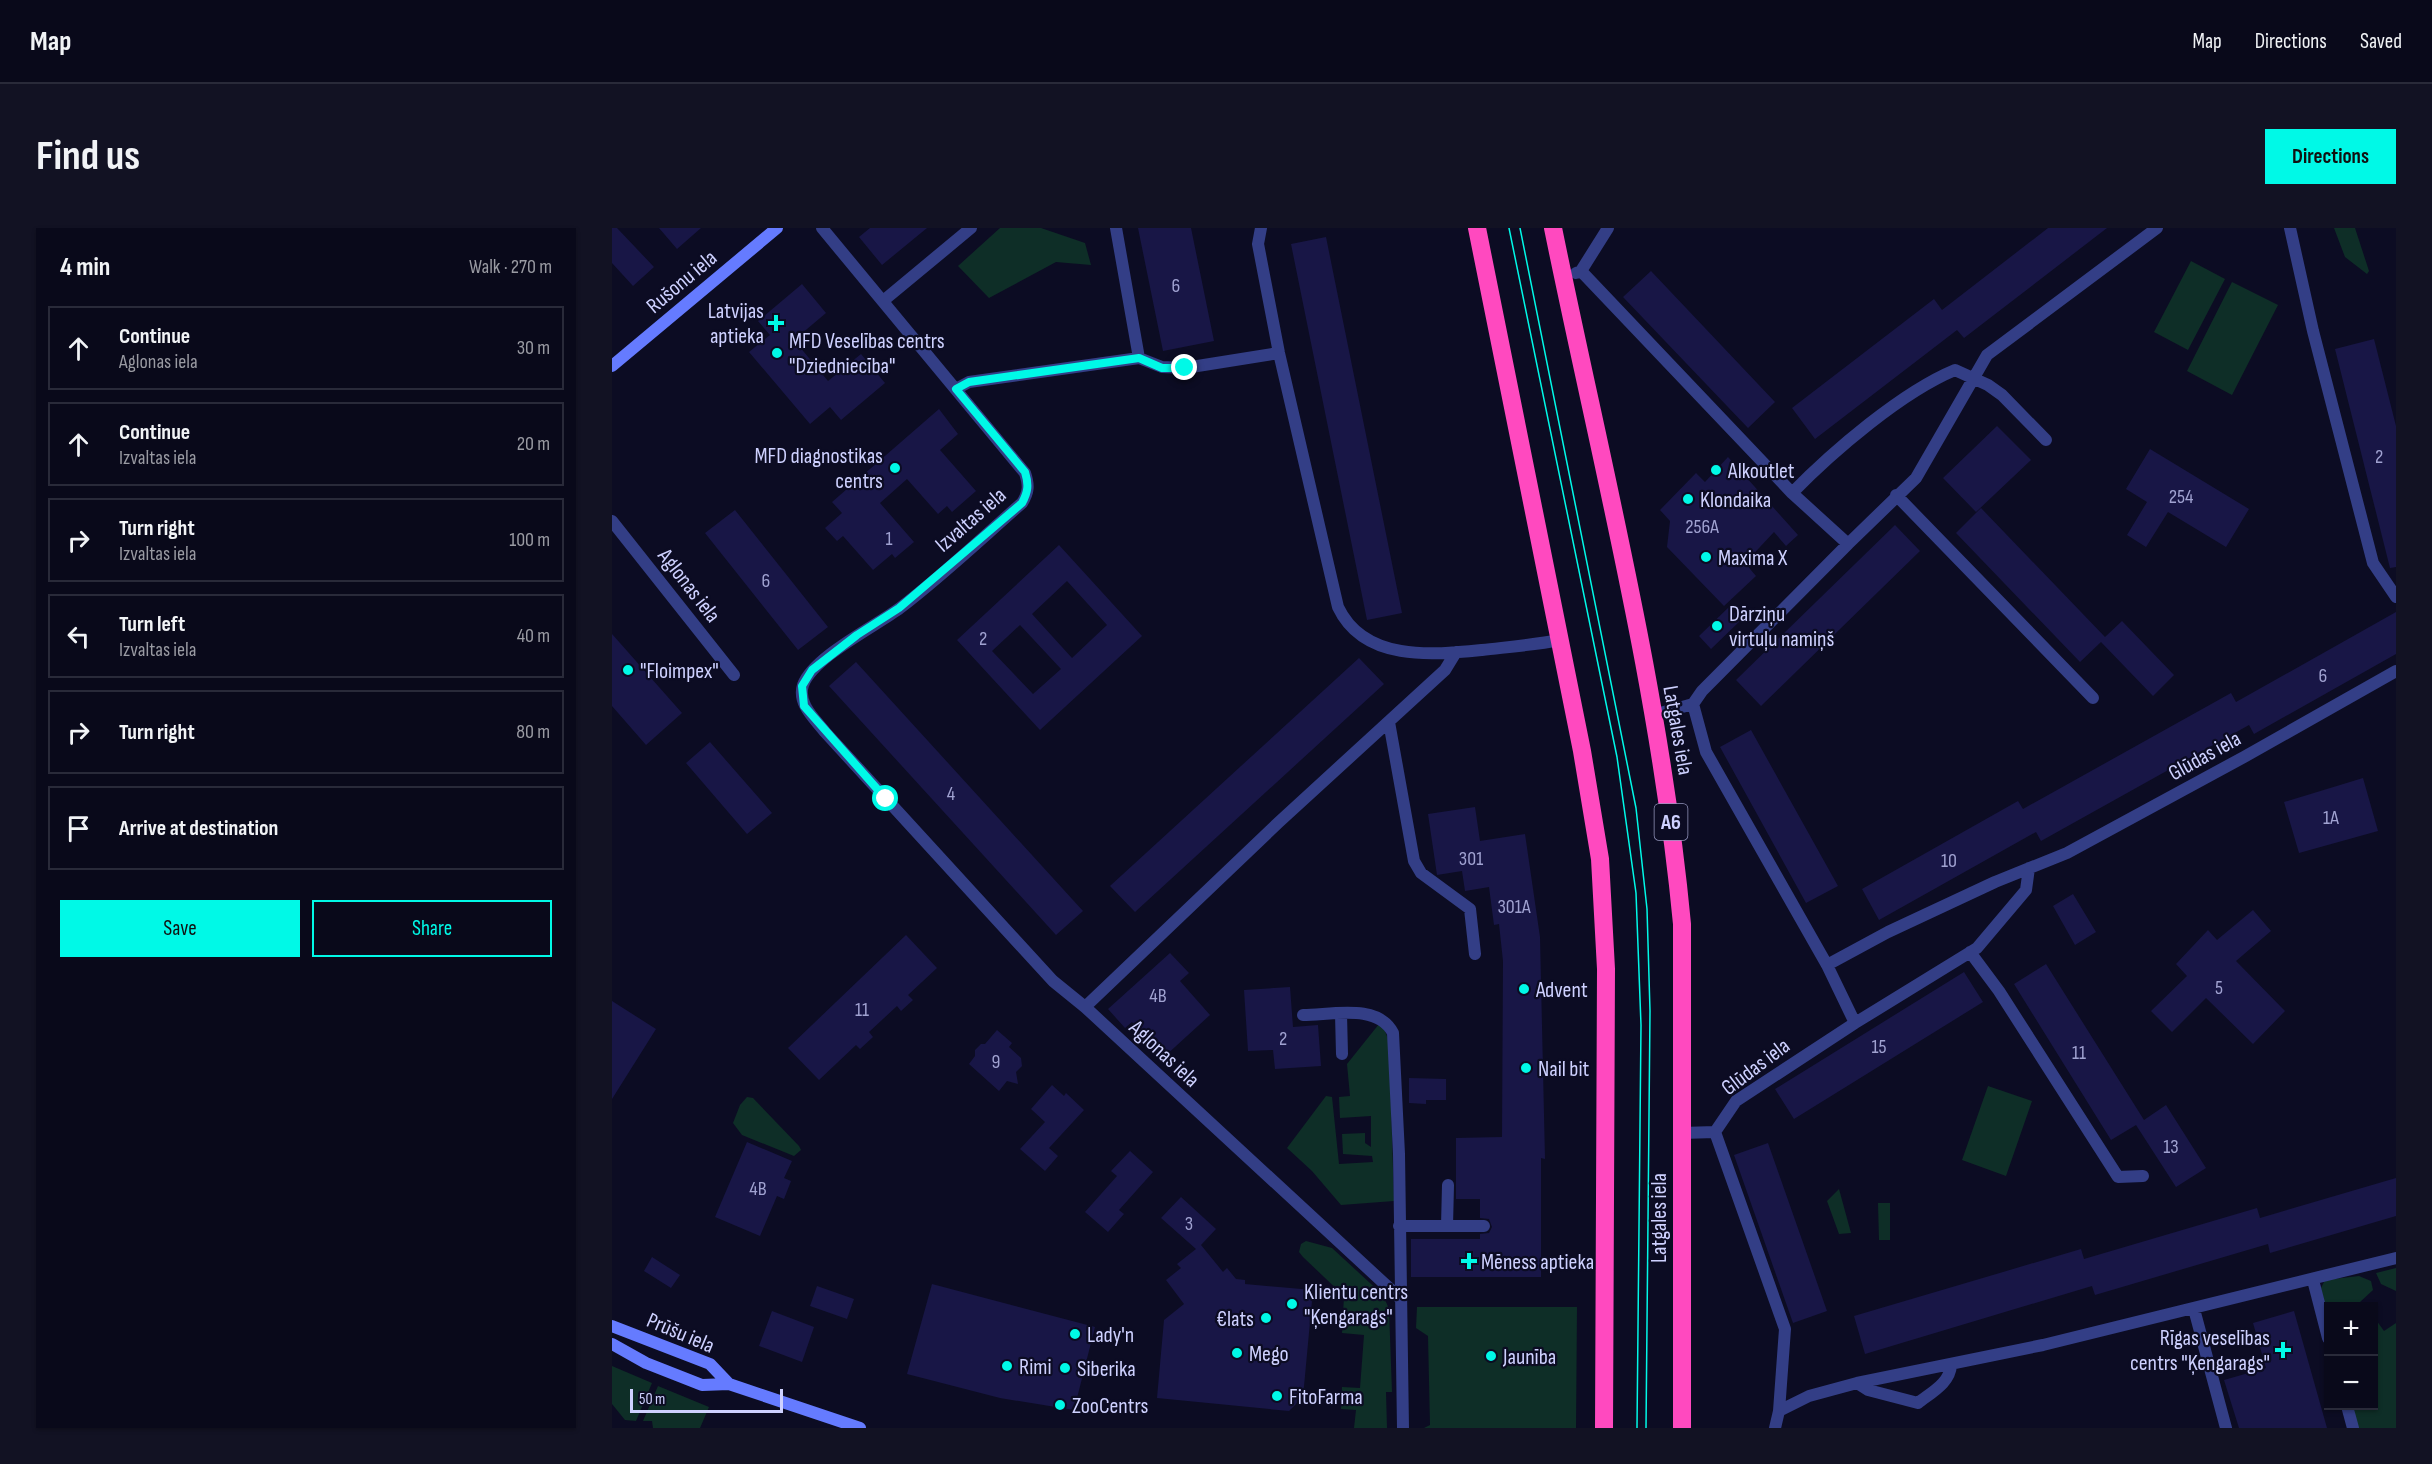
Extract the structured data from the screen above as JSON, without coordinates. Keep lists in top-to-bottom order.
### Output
{
  "streets": {
    "highway": ["Latgales iela", "A6"],
    "street": [
      "Rušonu iela",
      "Izvaltas iela",
      "Aglonas iela",
      "Glūdas iela",
      "Prūšu iela"
    ]
  },
  "crossings": [
    ["Izvaltas iela", "Aglonas iela"]
  ],
  "places": {
    "health": ["Latvijas aptieka", "Mēness aptieka", "Rīgas veselības centrs \"Ķengarags\""],
    "other": [
      "MFD Veselības centrs \"Dziedniecība\"",
      "MFD diagnostikas centrs",
      "Alkoutlet",
      "Klondaika",
      "Maxima X",
      "Dārziņu virtuļu namiņš",
      "\"Floimpex\"",
      "Advent",
      "Nail bit",
      "Klientu centrs \"Ķengarags\"",
      "€lats",
      "Lady'n",
      "Mego",
      "Jaunība",
      "Rimi",
      "Siberika",
      "FitoFarma",
      "ZooCentrs"
    ]
  },
  "house_numbers": [
    "6",
    "2",
    "254",
    "256A",
    "1",
    "6",
    "2",
    "6",
    "4",
    "1A",
    "301",
    "10",
    "301A",
    "5",
    "4B",
    "11",
    "2",
    "15",
    "11",
    "9",
    "13",
    "4B",
    "3"
  ],
  "scale_bar": "50 m",
  "page": {
    "header": "Map",
    "nav": ["Map", "Directions", "Saved"],
    "buttons": [
      "Directions",
      ["Save", "Share"]
    ],
    "title": "Find us",
    "heading": ["4 min", "Walk · 270 m"],
    "list": [
      ["Continue", "Aglonas iela", "30 m"],
      ["Continue", "Izvaltas iela", "20 m"],
      ["Turn right", "Izvaltas iela", "100 m"],
      ["Turn left", "Izvaltas iela", "40 m"],
      ["Turn right", "80 m"],
      "Arrive at destination"
    ],
    "map_buttons": ["+", "−"],
    "scale": "50 m"
  }
}
